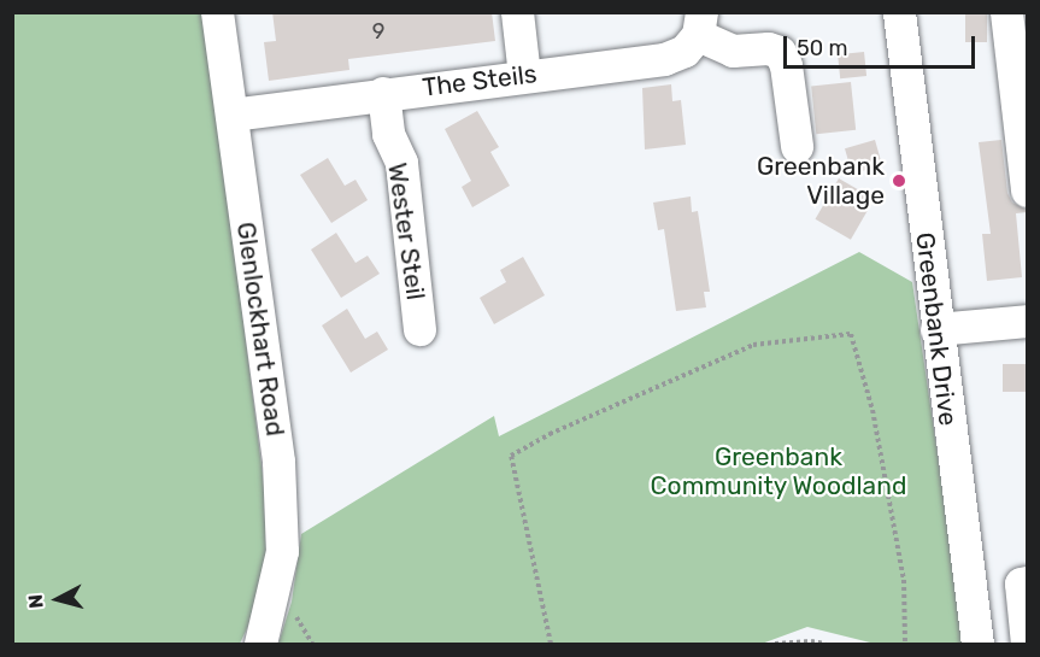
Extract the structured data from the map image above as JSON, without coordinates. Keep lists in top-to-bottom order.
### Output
{
  "streets": {
    "street": [
      "The Steils",
      "Wester Steil",
      "Glenlockhart Road",
      "Greenbank Drive"
    ]
  },
  "crossings": [
    ["The Steils", "Wester Steil"],
    ["The Steils", "Glenlockhart Road"]
  ],
  "parks": ["Greenbank Community Woodland"],
  "places": ["Greenbank Village"],
  "house_numbers": ["9"],
  "scale_bar": "50 m",
  "north": "left"
}
